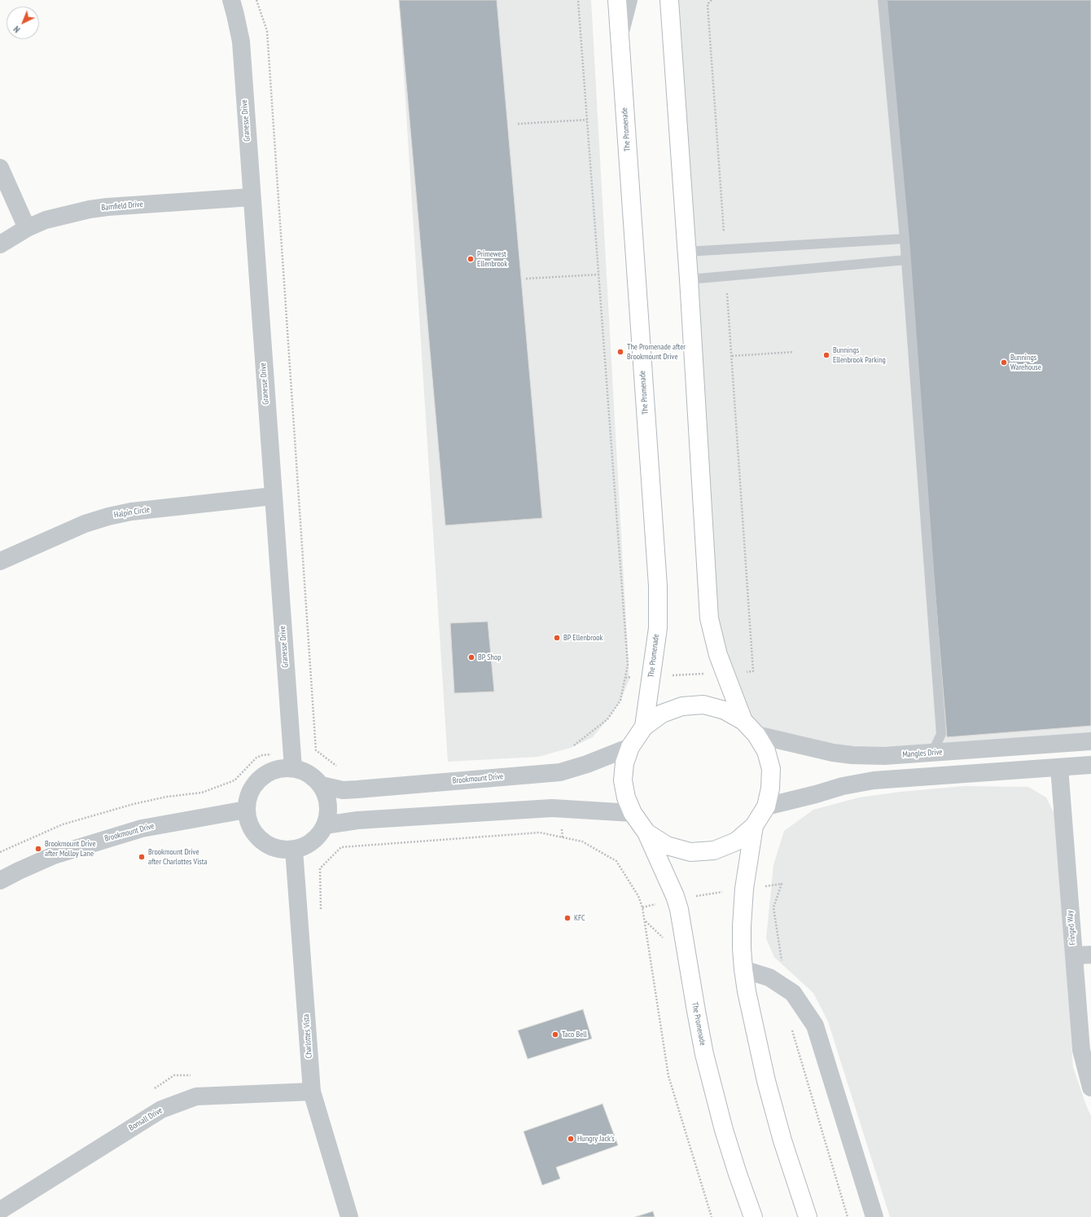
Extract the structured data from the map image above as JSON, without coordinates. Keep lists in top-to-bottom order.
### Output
{
  "streets": {
    "main road": ["The Promenade"],
    "street": [
      "Granesse Drive",
      "Barnfield Drive",
      "Halpin Circle",
      "Mangles Drive",
      "Brookmount Drive",
      "Fringed Way",
      "Charlottes Vista",
      "Bonsall Drive"
    ]
  },
  "crossings": [
    ["Granesse Drive", "Barnfield Drive"],
    ["Granesse Drive", "Halpin Circle"],
    ["Granesse Drive", "Brookmount Drive"],
    ["Granesse Drive", "Charlottes Vista"],
    ["Brookmount Drive", "Charlottes Vista"],
    ["Charlottes Vista", "Bonsall Drive"]
  ],
  "places": [
    "Primewest Ellenbrook",
    "The Promenade after Brookmount Drive",
    "Bunnings Ellenbrook Parking",
    "Bunnings Warehouse",
    "BP Ellenbrook",
    "BP Shop",
    "Brookmount Drive after Molloy Lane",
    "Brookmount Drive after Charlottes Vista",
    "KFC",
    "Taco Bell",
    "Hungry Jack's"
  ],
  "north": "bottom left"
}
